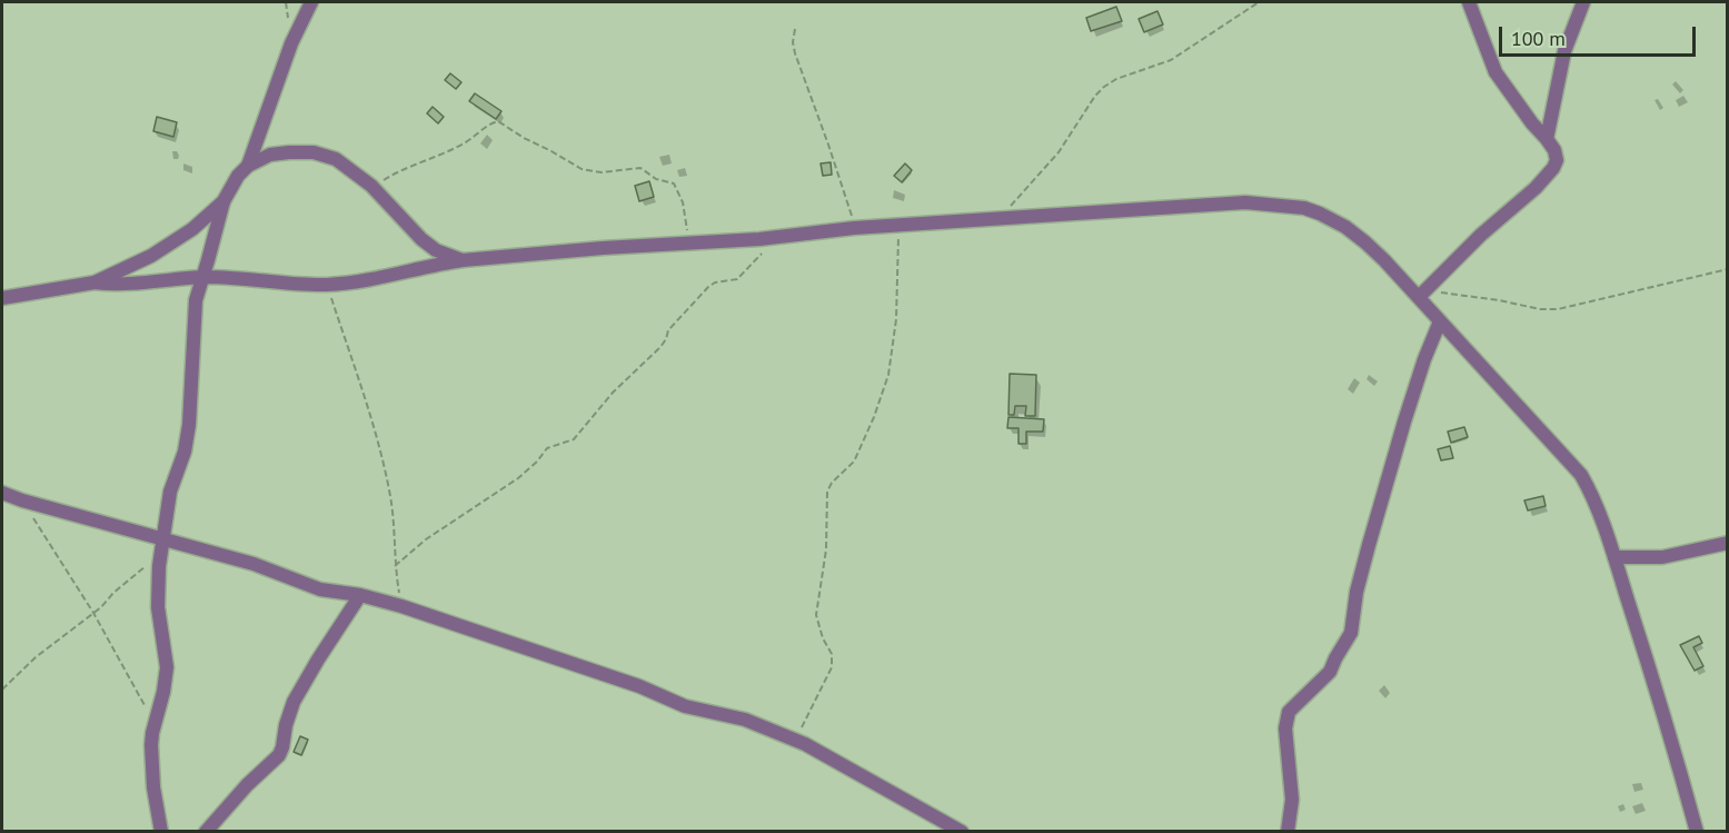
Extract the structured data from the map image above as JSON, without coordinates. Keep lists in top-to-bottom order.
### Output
{
  "scale_bar": "100 m"
}
